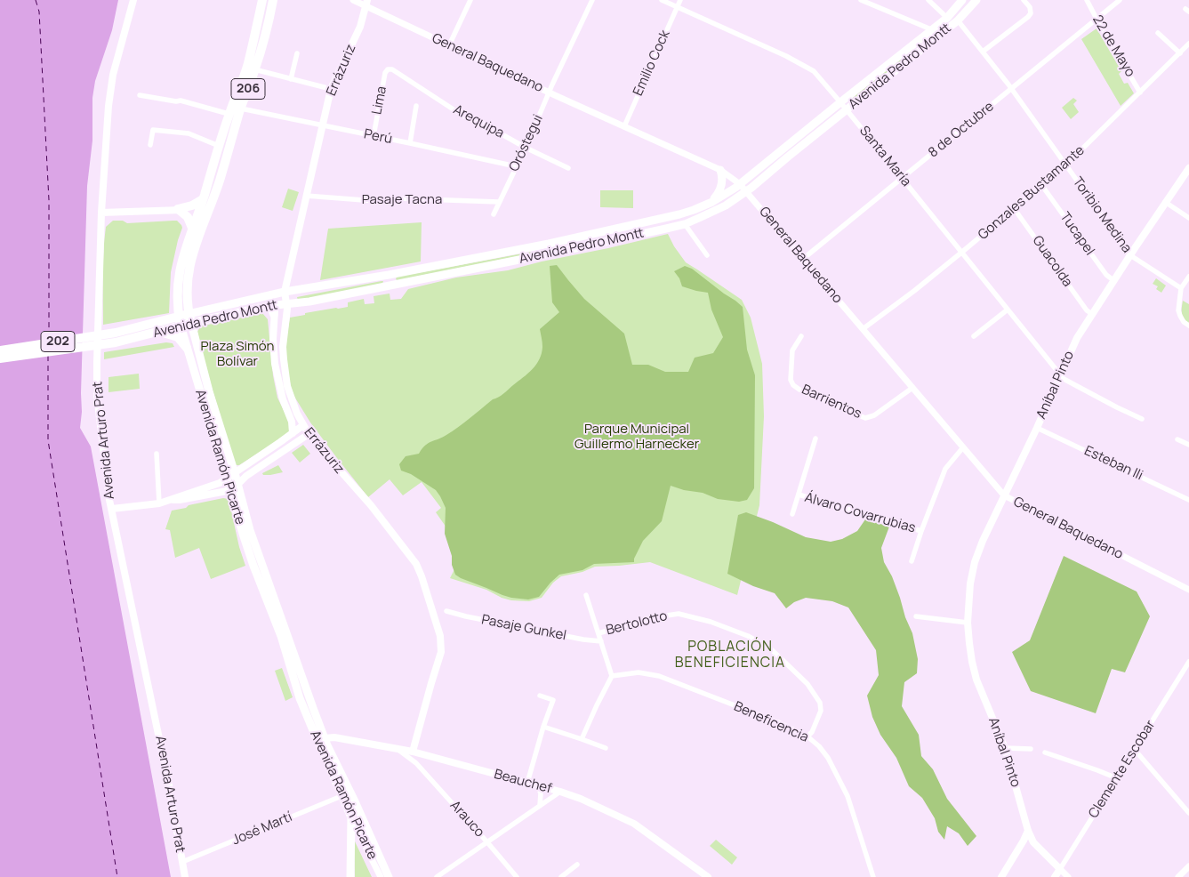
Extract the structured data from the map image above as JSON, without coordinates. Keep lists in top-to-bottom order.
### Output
{
  "streets": {
    "highway": [
      "Avenida Pedro Montt",
      "206",
      "202",
      "Avenida Ramón Picarte"
    ],
    "main road": [
      "Errázuriz",
      "Aníbal Pinto",
      "Avenida Arturo Prat",
      "Clemente Escobar",
      "Beauchef"
    ],
    "street": [
      "22 de Mayo",
      "General Baquedano",
      "Emilio Cock",
      "Lima",
      "Arequipa",
      "8 de Octubre",
      "Perú",
      "Oróstegui",
      "Santa María",
      "Gonzales Bustamante",
      "Pasaje Tacna",
      "Toribio Medina",
      "Tucapel",
      "Guacolda",
      "Barrientos",
      "Esteban Ili",
      "Álvaro Covarrubias",
      "Bertolotto",
      "Pasaje Gunkel",
      "Beneficencia",
      "Arauco",
      "José Martí"
    ]
  },
  "crossings": [
    ["22 de Mayo", "8 de Octubre"],
    ["22 de Mayo", "Gonzales Bustamante"],
    ["General Baquedano", "Emilio Cock"],
    ["General Baquedano", "Avenida Pedro Montt"],
    ["General Baquedano", "Errázuriz"],
    ["General Baquedano", "8 de Octubre"],
    ["General Baquedano", "Oróstegui"],
    ["General Baquedano", "Gonzales Bustamante"],
    ["General Baquedano", "Aníbal Pinto"],
    ["General Baquedano", "Barrientos"],
    ["General Baquedano", "Álvaro Covarrubias"],
    ["Emilio Cock", "Santa María"],
    ["Avenida Pedro Montt", "Errázuriz"],
    ["Avenida Pedro Montt", "Santa María"],
    ["Avenida Pedro Montt", "Toribio Medina"],
    ["Avenida Pedro Montt", "Avenida Ramón Picarte"],
    ["Errázuriz", "Perú"],
    ["Errázuriz", "Pasaje Tacna"],
    ["Errázuriz", "Beauchef"],
    ["Errázuriz", "Arauco"],
    ["Lima", "Arequipa"],
    ["Lima", "Perú"],
    ["Arequipa", "Oróstegui"],
    ["8 de Octubre", "Santa María"],
    ["8 de Octubre", "Toribio Medina"],
    ["Perú", "Oróstegui"],
    ["Perú", "Avenida Ramón Picarte"],
    ["Oróstegui", "Pasaje Tacna"],
    ["Santa María", "Gonzales Bustamante"],
    ["Santa María", "Aníbal Pinto"],
    ["Gonzales Bustamante", "Toribio Medina"],
    ["Gonzales Bustamante", "Tucapel"],
    ["Gonzales Bustamante", "Guacolda"],
    ["Toribio Medina", "Aníbal Pinto"],
    ["Tucapel", "Aníbal Pinto"],
    ["Guacolda", "Aníbal Pinto"],
    ["Aníbal Pinto", "Esteban Ili"],
    ["Aníbal Pinto", "Clemente Escobar"],
    ["Avenida Arturo Prat", "José Martí"],
    ["Avenida Ramón Picarte", "Beauchef"],
    ["Avenida Ramón Picarte", "José Martí"],
    ["Bertolotto", "Beneficencia"],
    ["Beauchef", "Arauco"]
  ],
  "districts": ["POBLACIÓN BENEFICIENCIA"],
  "parks": ["Plaza Simón Bolívar", "Parque Municipal Guillermo Harnecker"]
}
